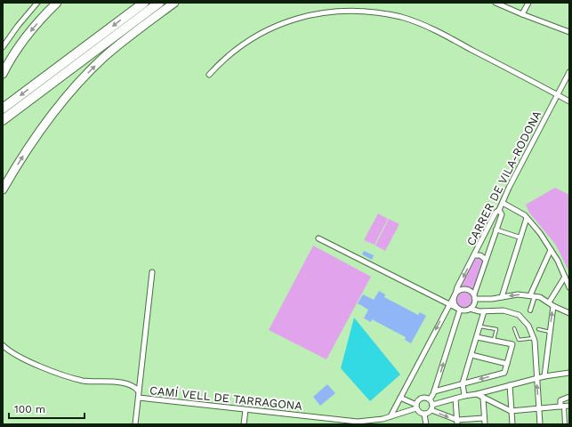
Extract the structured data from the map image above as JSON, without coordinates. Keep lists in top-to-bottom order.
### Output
{
  "streets": {
    "street": ["CARRER DE VILA-RODONA", "CAMÍ VELL DE TARRAGONA"]
  },
  "crossings": [
    ["CARRER DE VILA-RODONA", "CAMÍ VELL DE TARRAGONA"]
  ],
  "scale_bar": "100 m"
}
